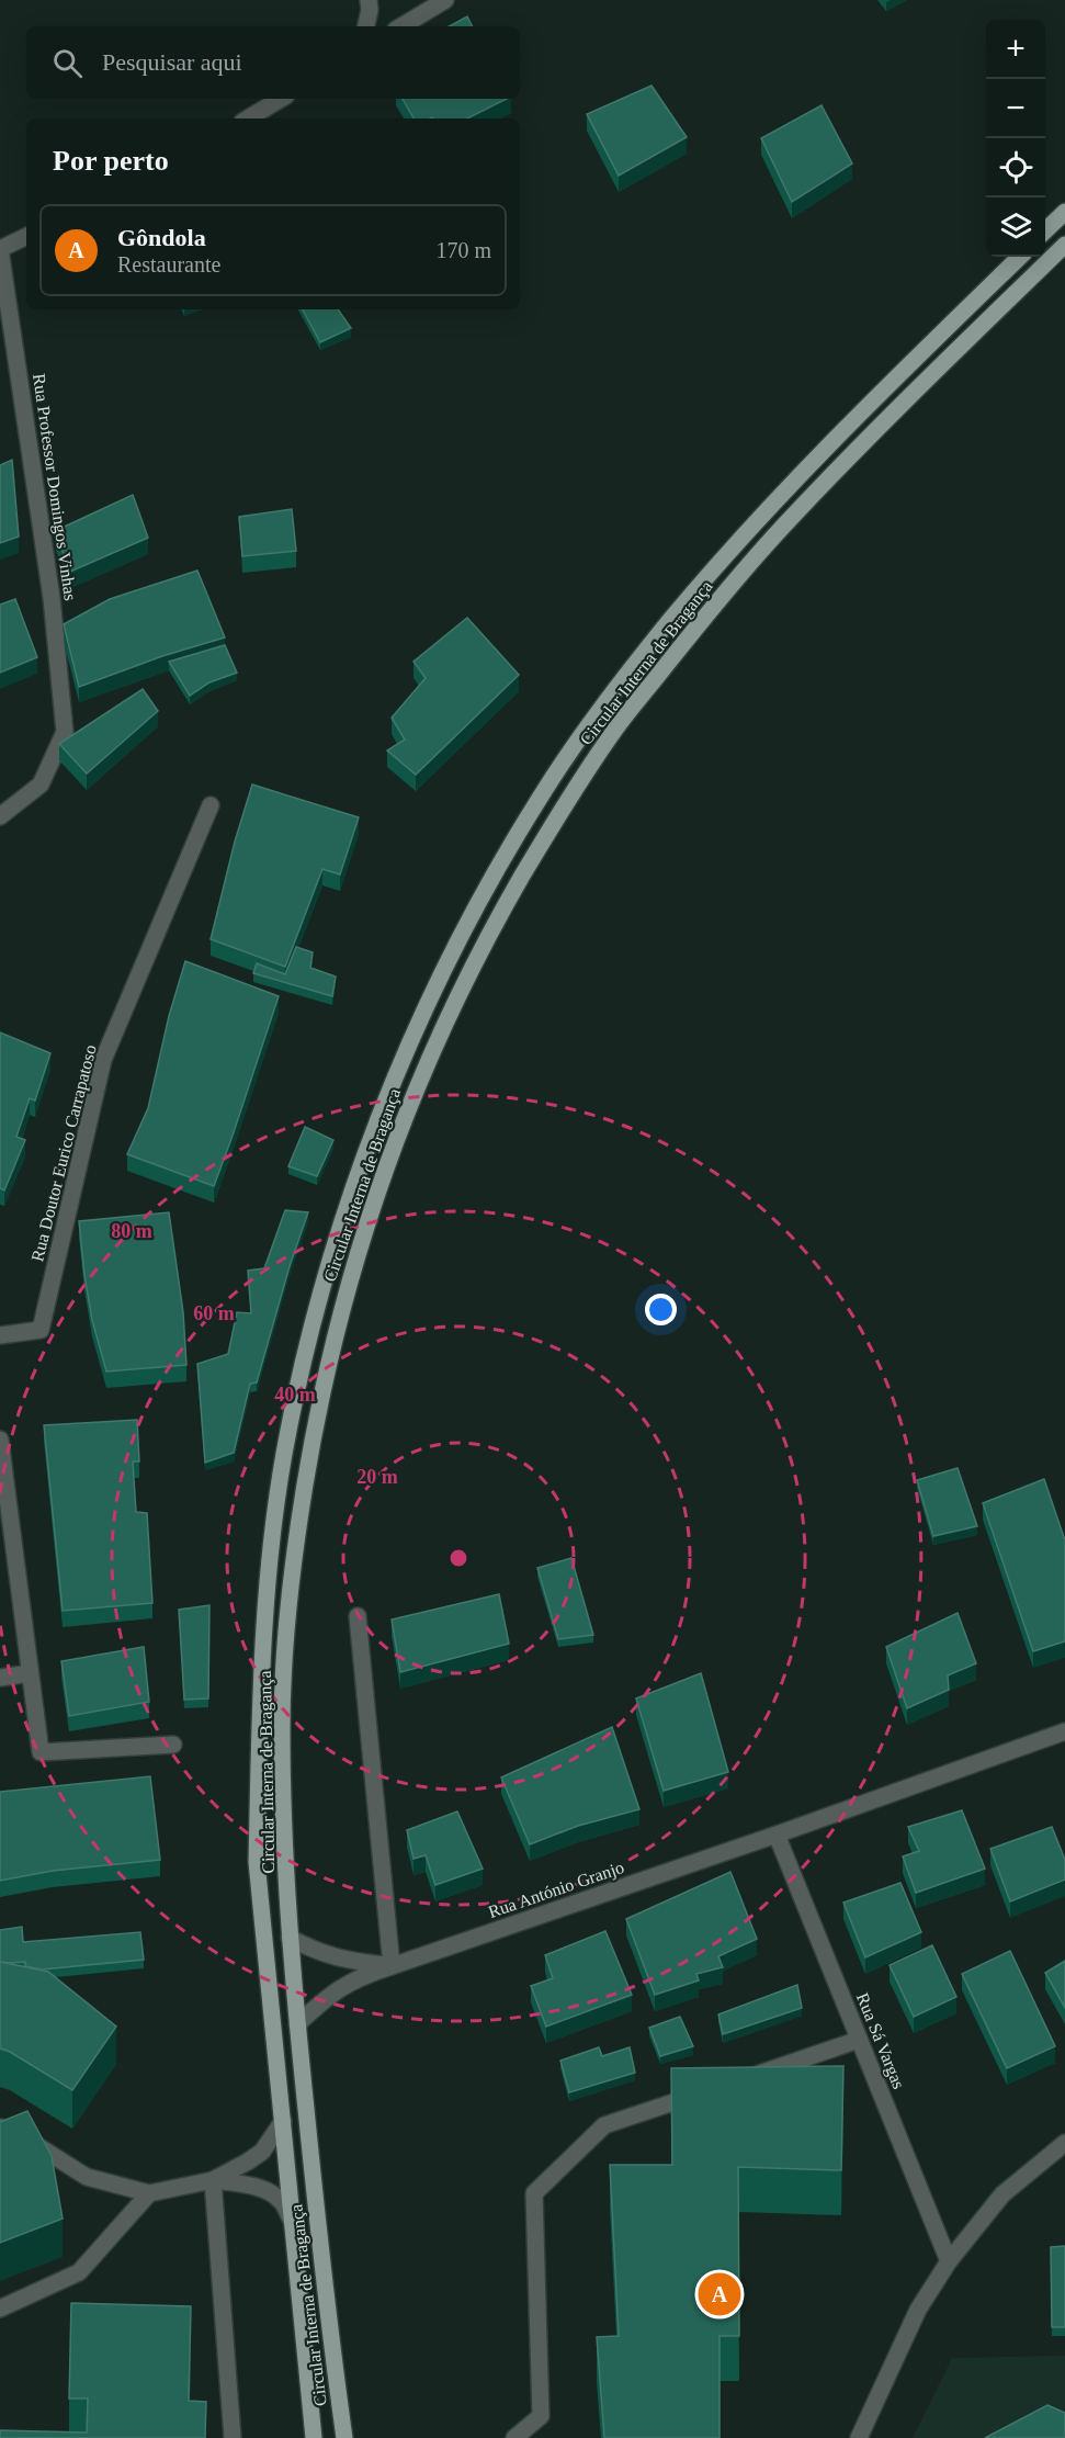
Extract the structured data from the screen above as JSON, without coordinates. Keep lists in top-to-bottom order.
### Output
{
  "streets": {
    "main road": ["Circular Interna de Bragança"],
    "street": [
      "Rua Professor Domingos Vinhas",
      "Rua Doutor Eurico Carrapatoso",
      "Rua António Granjo",
      "Rua Sá Vargas"
    ]
  },
  "crossings": [
    ["Circular Interna de Bragança", "Rua António Granjo"],
    ["Rua António Granjo", "Rua Sá Vargas"]
  ],
  "page": {
    "map_buttons": ["+", "−"],
    "search": "Pesquisar aqui",
    "heading": "Por perto",
    "list": [
      {
        "mark": "A",
        "name": "Gôndola",
        "note": "Restaurante",
        "value": "170 m"
      }
    ],
    "pins": "A"
  },
  "rings": [
    "80 m",
    "60 m",
    "40 m",
    "20 m"
  ]
}
